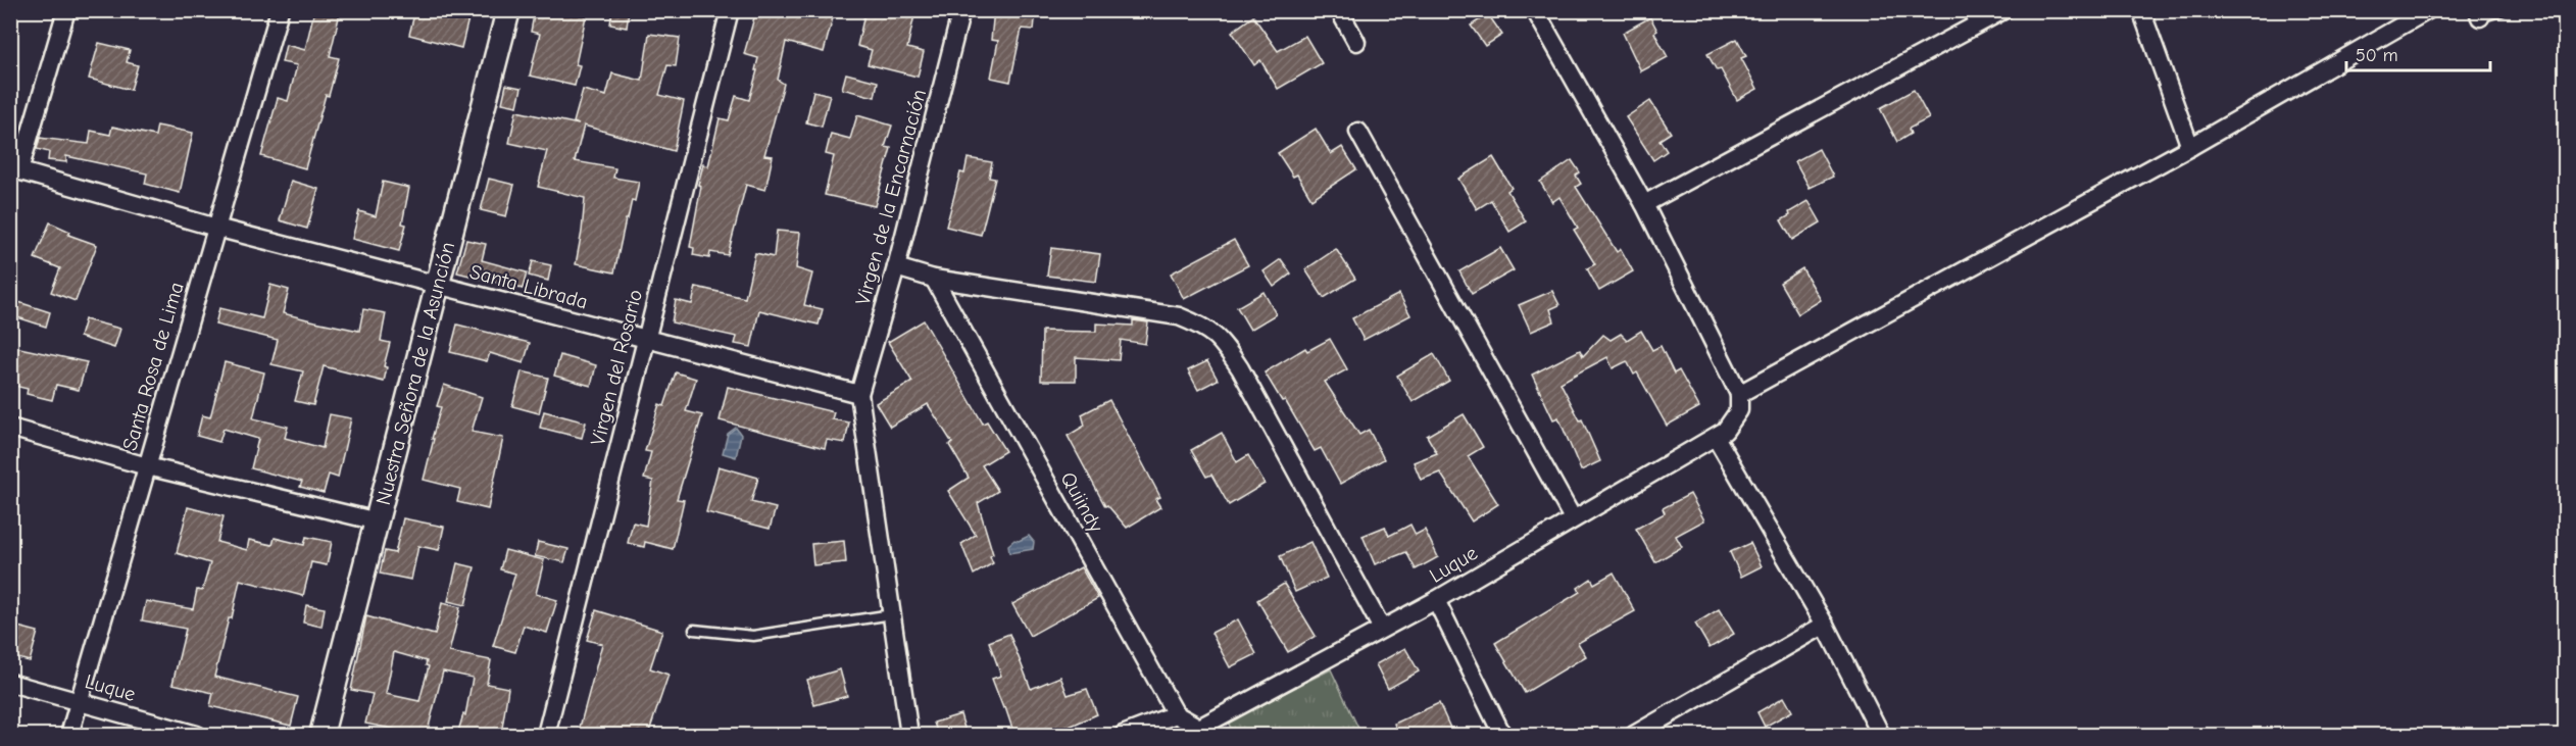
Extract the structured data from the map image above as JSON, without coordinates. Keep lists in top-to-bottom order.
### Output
{
  "streets": {
    "street": [
      "Virgen de la Encarnación",
      "Santa Librada",
      "Santa Rosa de Lima",
      "Virgen del Rosario",
      "Nuestra Señora de la Asunción",
      "Quiindy",
      "Luque"
    ]
  },
  "crossings": [
    ["Virgen de la Encarnación", "Santa Librada"],
    ["Santa Librada", "Santa Rosa de Lima"],
    ["Santa Librada", "Virgen del Rosario"],
    ["Santa Librada", "Nuestra Señora de la Asunción"],
    ["Santa Rosa de Lima", "Luque"]
  ],
  "scale_bar": "50 m"
}
